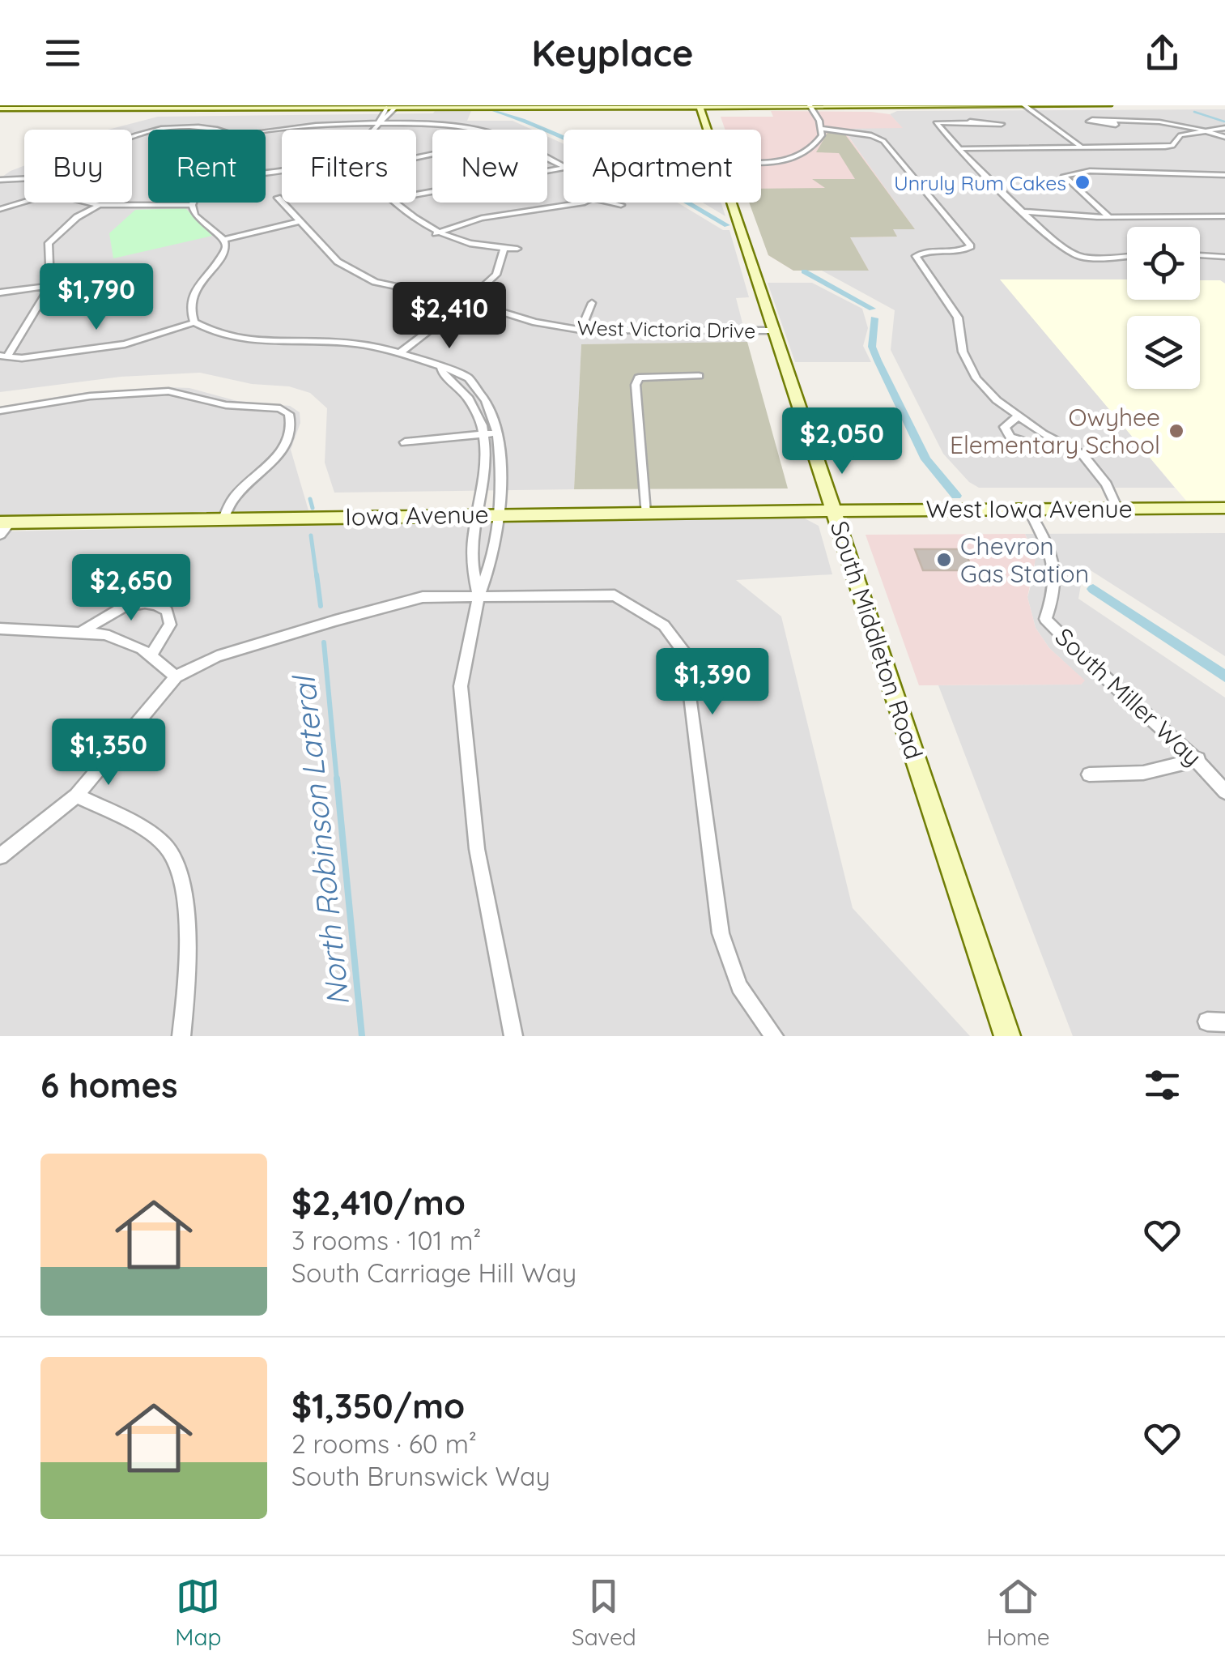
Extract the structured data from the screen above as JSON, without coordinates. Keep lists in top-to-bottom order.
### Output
{
  "streets": {
    "street": [
      "West Victoria Drive",
      "West Iowa Avenue",
      "Iowa Avenue",
      "South Middleton Road",
      "South Miller Way"
    ]
  },
  "crossings": [
    ["West Victoria Drive", "South Middleton Road"],
    ["West Iowa Avenue", "Iowa Avenue"],
    ["West Iowa Avenue", "South Middleton Road"],
    ["West Iowa Avenue", "South Miller Way"],
    ["Iowa Avenue", "South Middleton Road"]
  ],
  "water": ["North Robinson Lateral"],
  "places": ["Unruly Rum Cakes", "Owyhee Elementary School", "Chevron Gas Station"],
  "page": {
    "header": "Keyplace",
    "chip": [
      "Buy",
      "Rent",
      "Filters",
      "New",
      "Apartment"
    ],
    "price": [
      "$1,790",
      "$2,410",
      "$2,050",
      "$2,650",
      "$1,390",
      "$1,350"
    ],
    "heading": "6 homes",
    "list": [
      {
        "name": "$2,410/mo",
        "note": "3 rooms · 101 m² · South Carriage Hill Way"
      },
      {
        "name": "$1,350/mo",
        "note": "2 rooms · 60 m² · South Brunswick Way"
      }
    ],
    "tabs": ["Map", "Saved", "Home"]
  }
}
